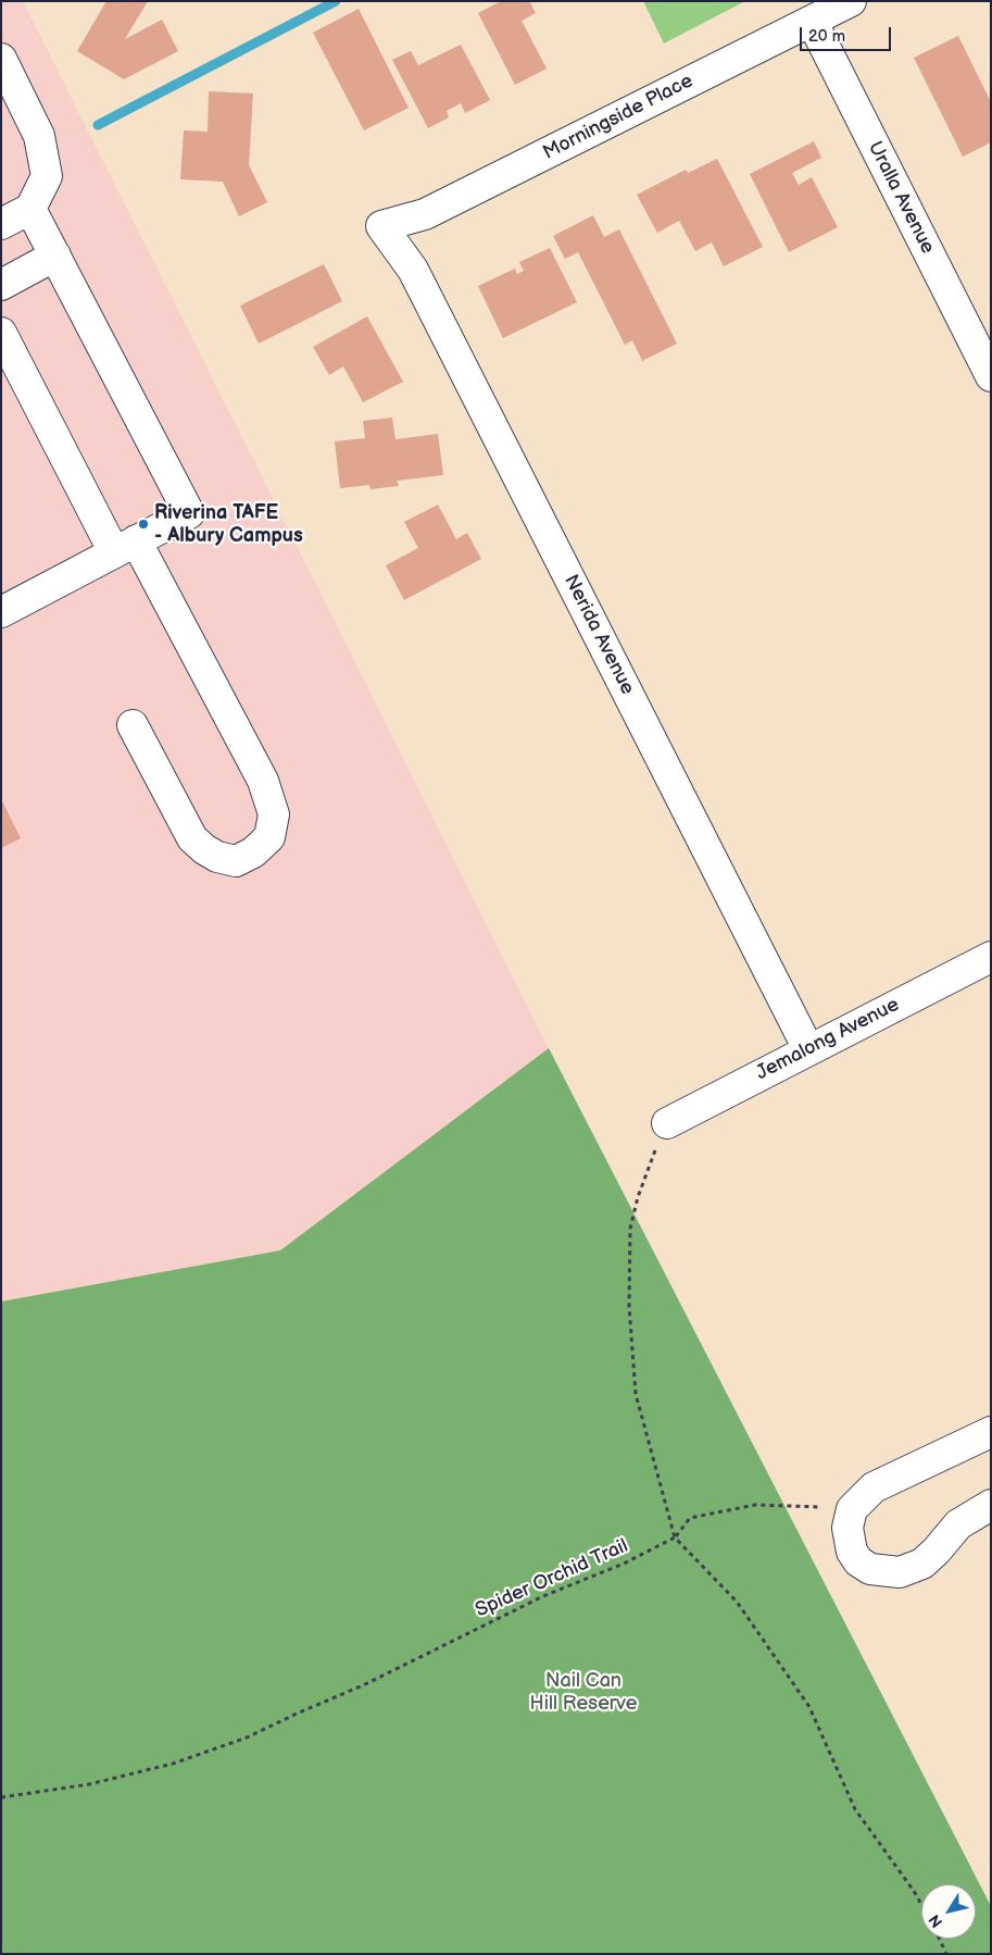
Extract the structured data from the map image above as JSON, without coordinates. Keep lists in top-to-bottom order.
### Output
{
  "streets": {
    "street": [
      "Morningside Place",
      "Uralla Avenue",
      "Nerida Avenue",
      "Jemalong Avenue"
    ],
    "path": ["Spider Orchid Trail"]
  },
  "crossings": [
    ["Morningside Place", "Uralla Avenue"],
    ["Morningside Place", "Nerida Avenue"],
    ["Nerida Avenue", "Jemalong Avenue"]
  ],
  "parks": ["Nail Can Hill Reserve"],
  "places": ["Riverina TAFE - Albury Campus"],
  "scale_bar": "20 m",
  "north": "bottom left"
}
